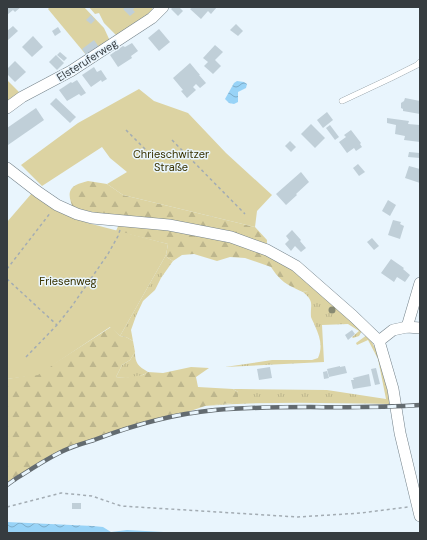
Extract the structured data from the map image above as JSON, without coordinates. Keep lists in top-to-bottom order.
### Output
{
  "streets": {
    "street": ["Elsteruferweg"]
  },
  "parks": ["Chrieschwitzer Straße", "Friesenweg"]
}
